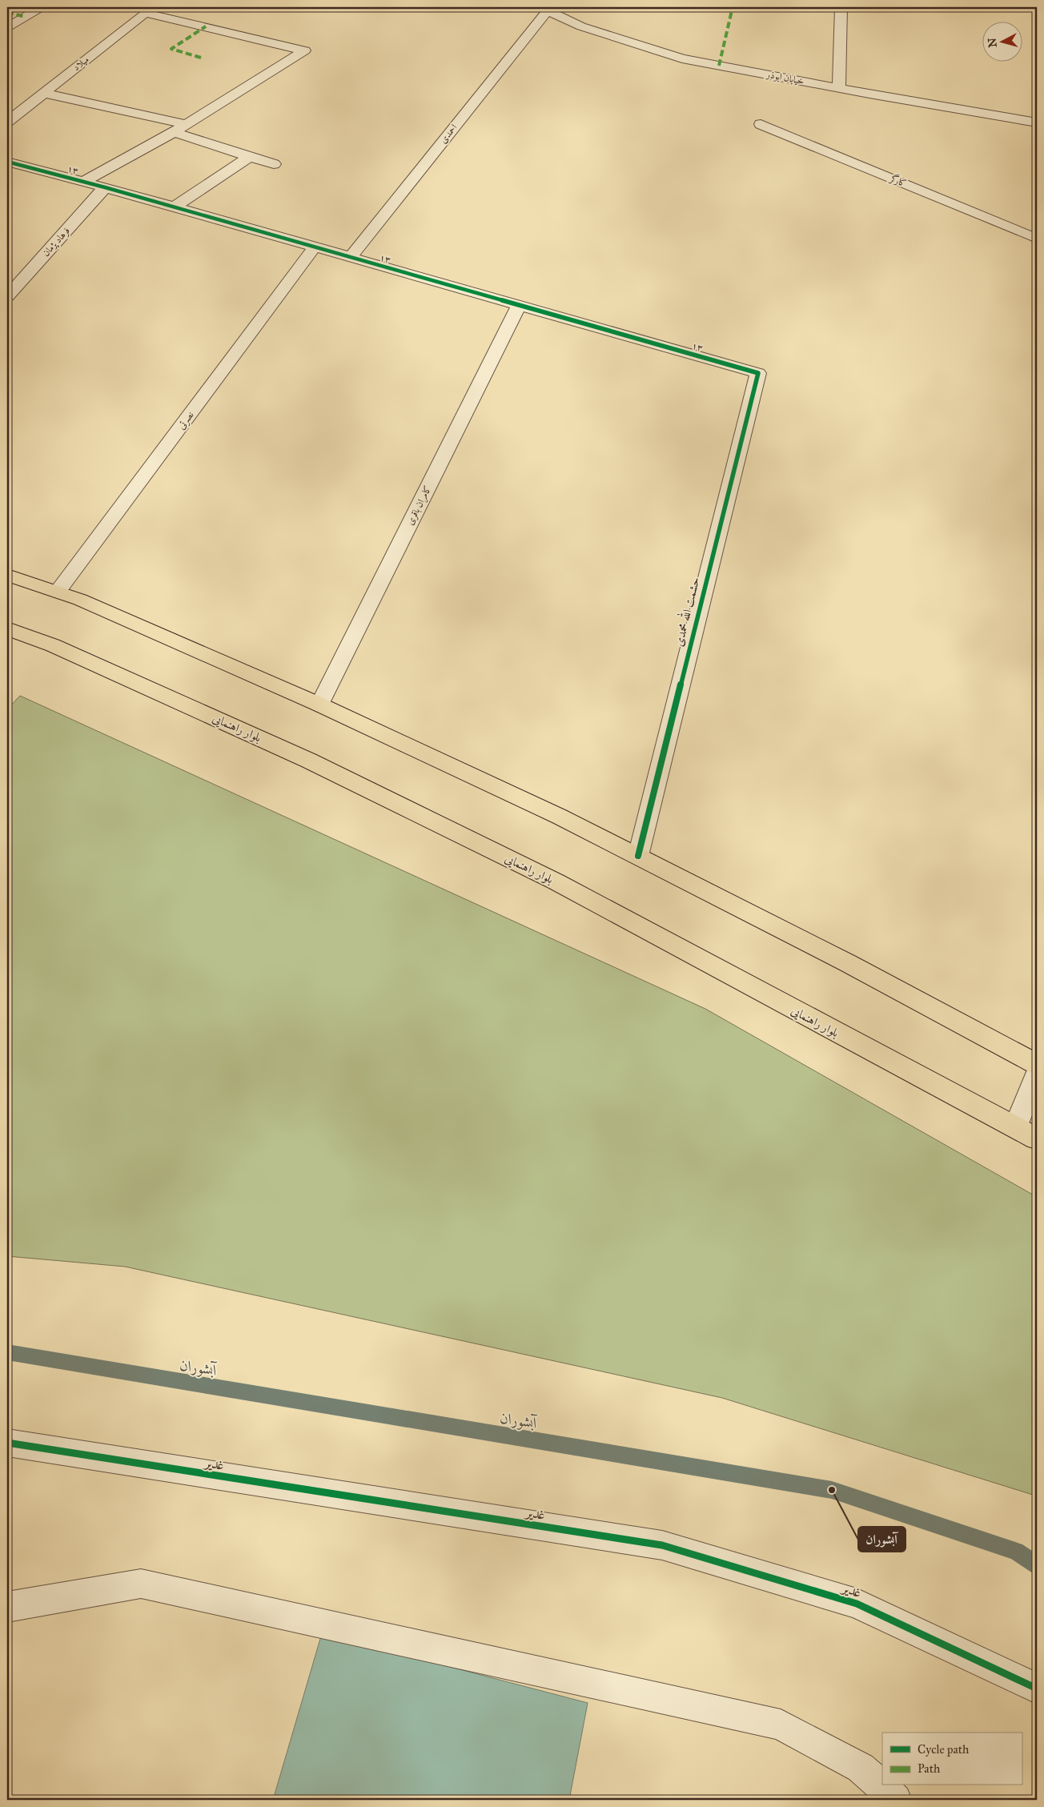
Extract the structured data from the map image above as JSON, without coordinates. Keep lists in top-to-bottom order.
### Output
{
  "streets": {
    "main road": ["بلوار راهنمایی"],
    "street": [
      "میلاد",
      "خیابان ابوذر",
      "احمدی",
      "۱۳",
      "کارگر",
      "فرهاد پژمان",
      "نصرتی",
      "کامران باقری",
      "حشمت الله محمدی",
      "غدیر"
    ]
  },
  "crossings": [
    ["خیابان ابوذر", "احمدی"],
    ["احمدی", "۱۳"],
    ["۱۳", "فرهاد پژمان"],
    ["۱۳", "نصرتی"],
    ["۱۳", "کامران باقری"],
    ["۱۳", "حشمت الله محمدی"]
  ],
  "water": ["آبشوران"],
  "places": ["آبشوران"],
  "legend": ["Cycle path", "Path"],
  "north": "left"
}
